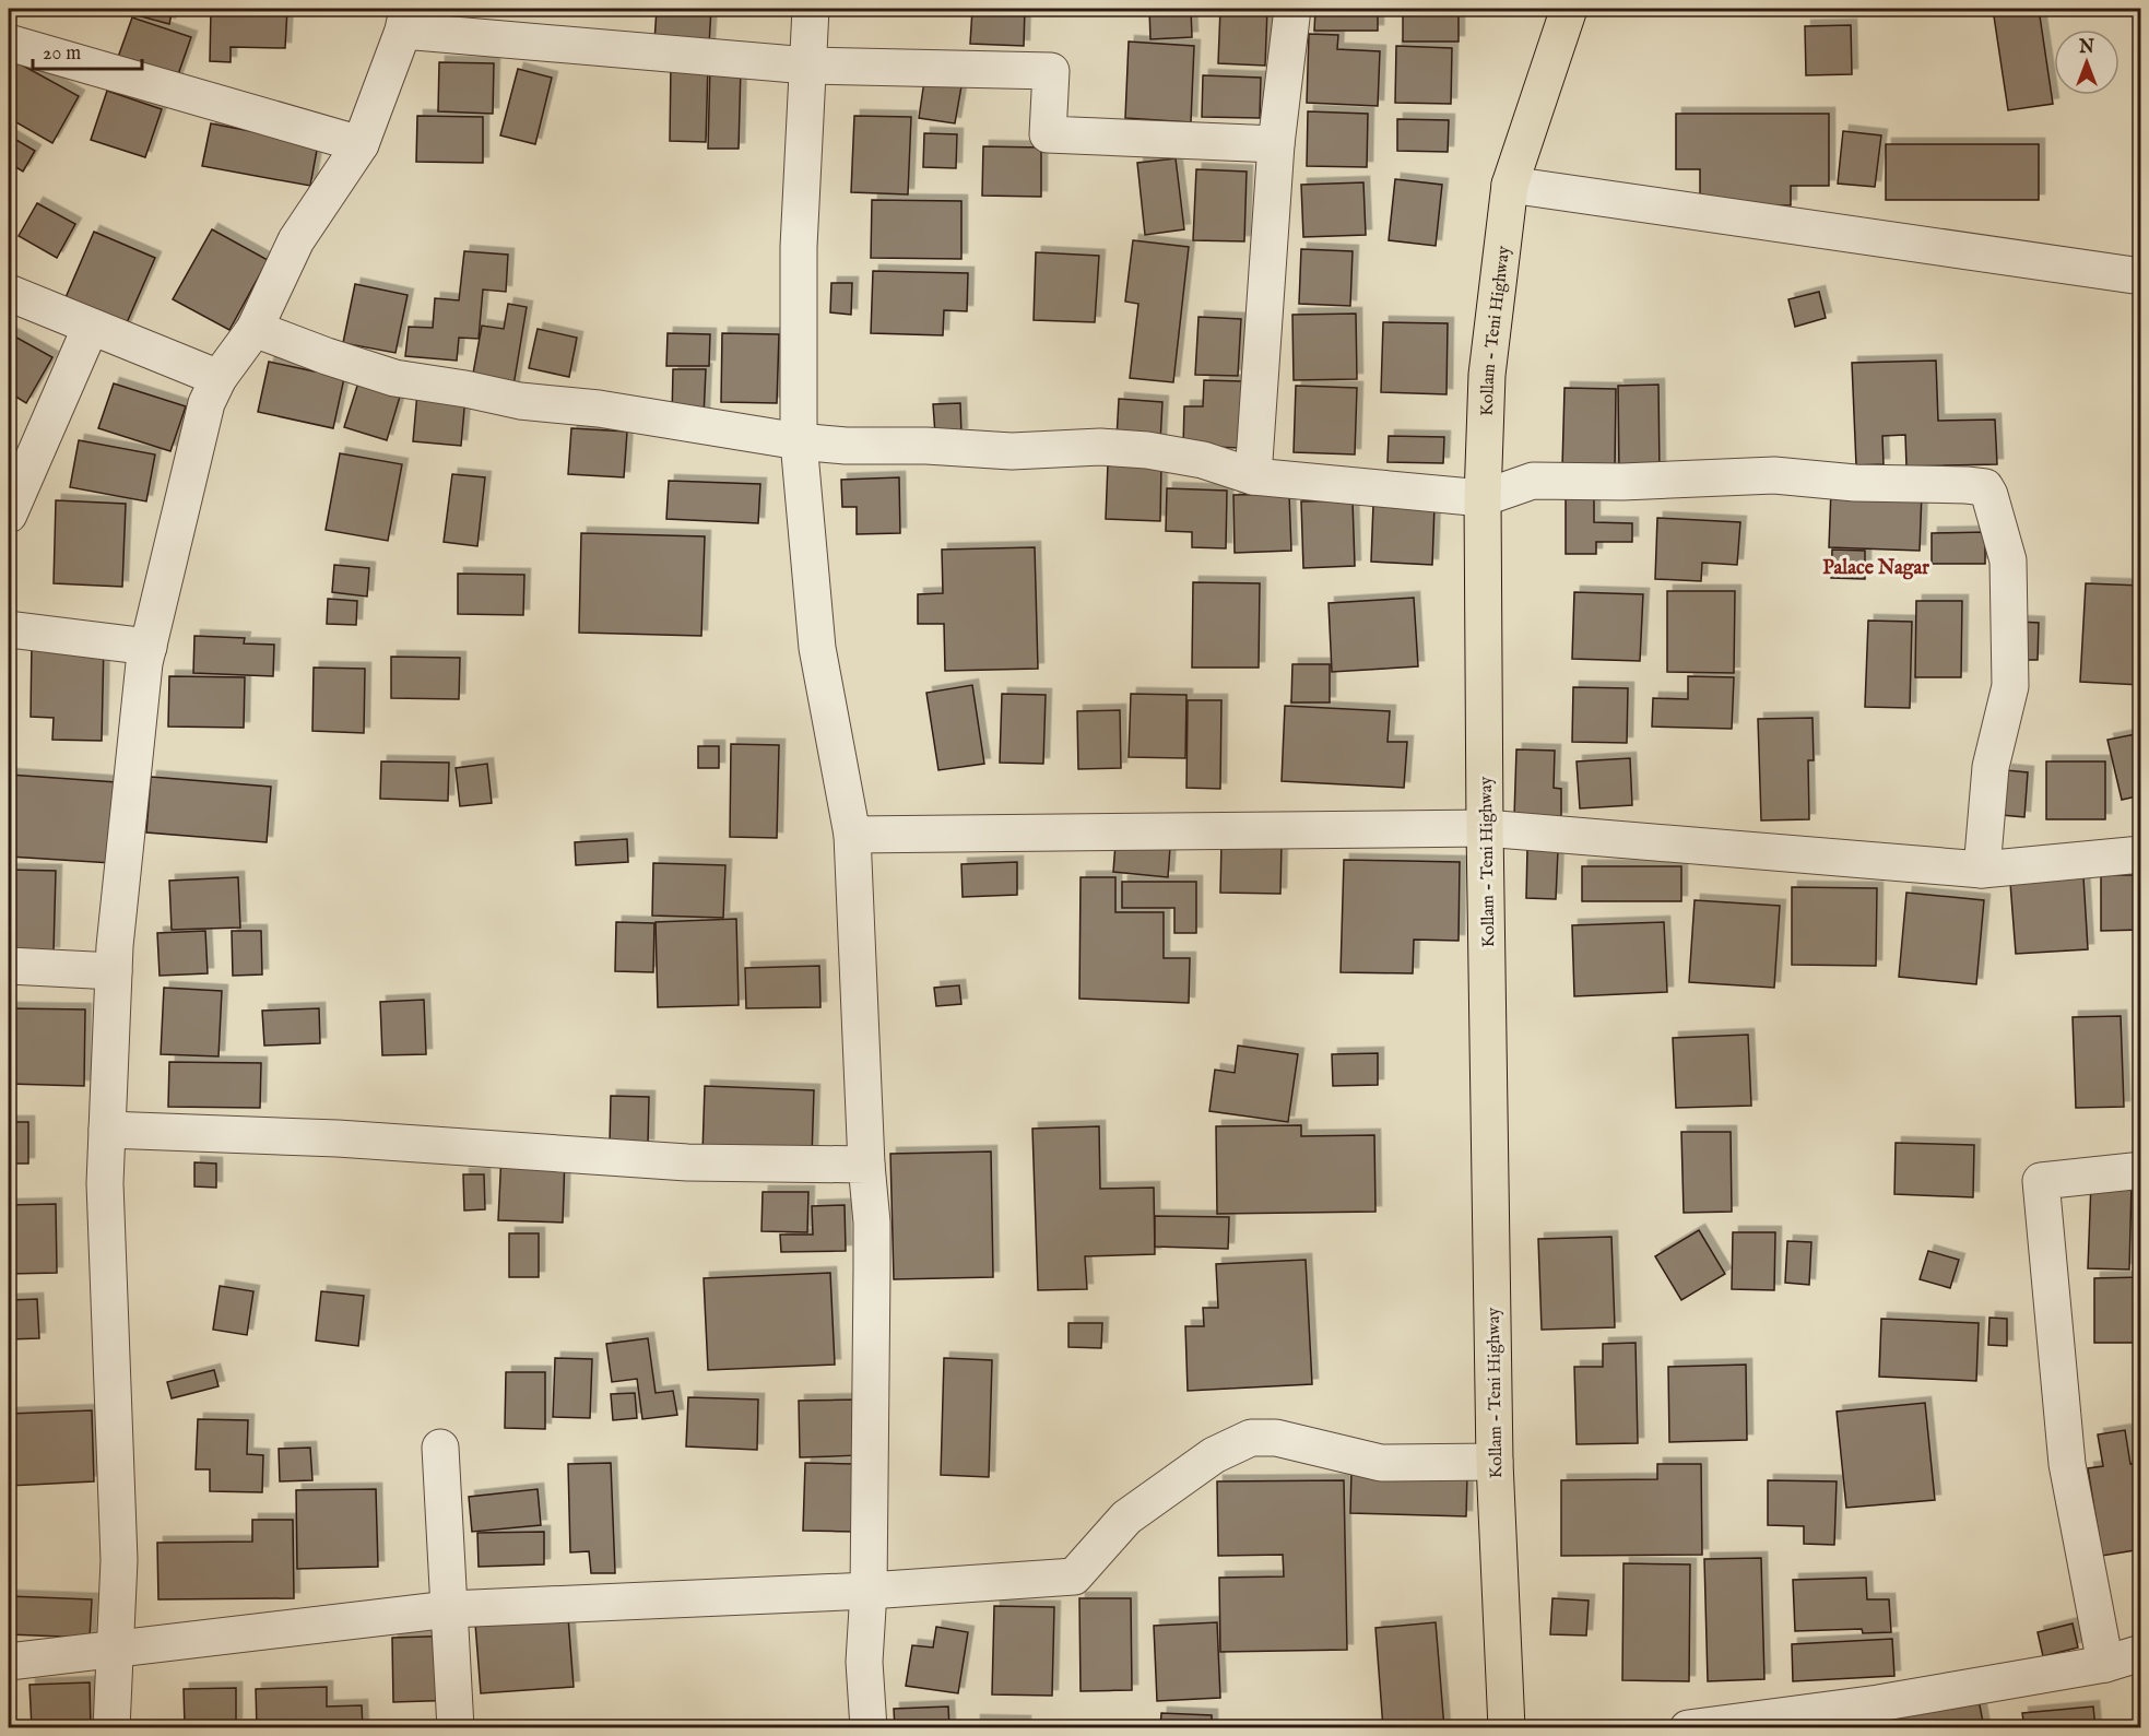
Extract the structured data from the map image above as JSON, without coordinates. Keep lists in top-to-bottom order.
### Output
{
  "streets": {
    "main road": ["Kollam - Teni Highway"]
  },
  "districts": ["Palace Nagar"],
  "scale_bar": "20 m",
  "north": "top"
}
